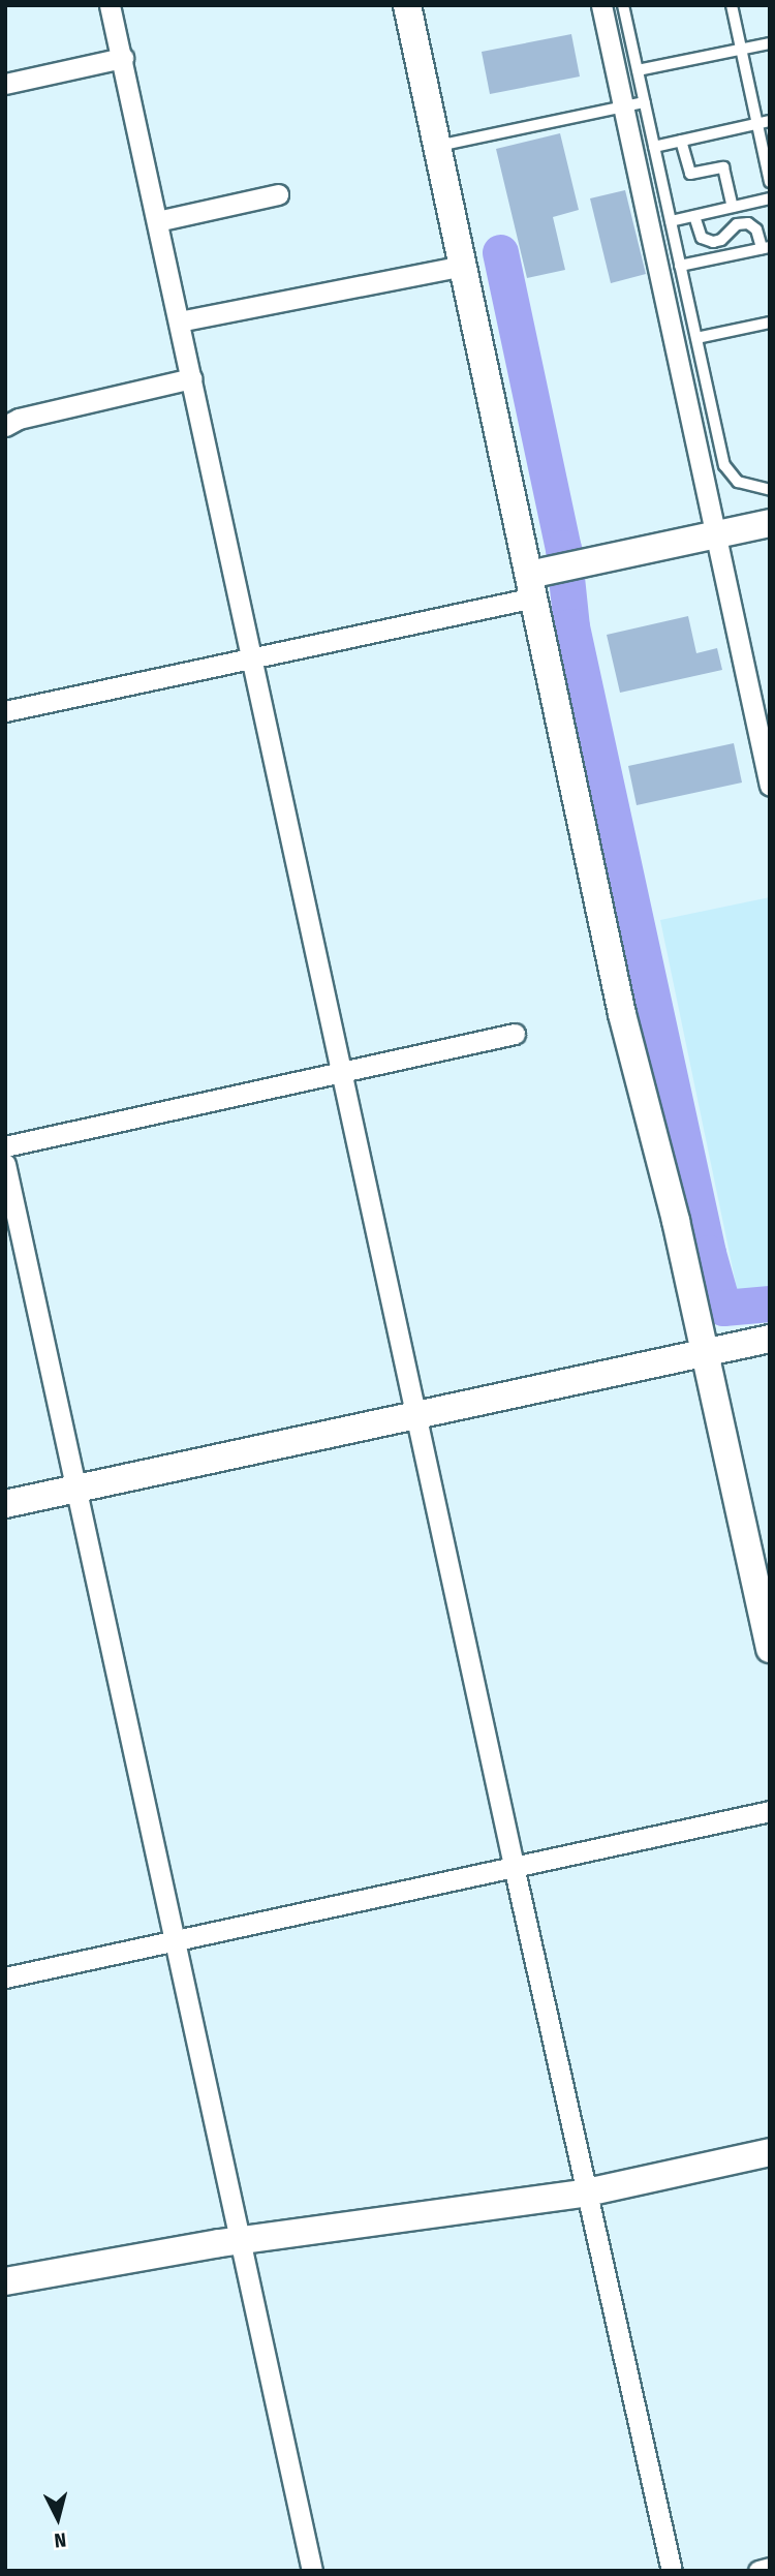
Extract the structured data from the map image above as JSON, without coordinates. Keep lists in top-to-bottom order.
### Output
{
  "north": "bottom"
}
